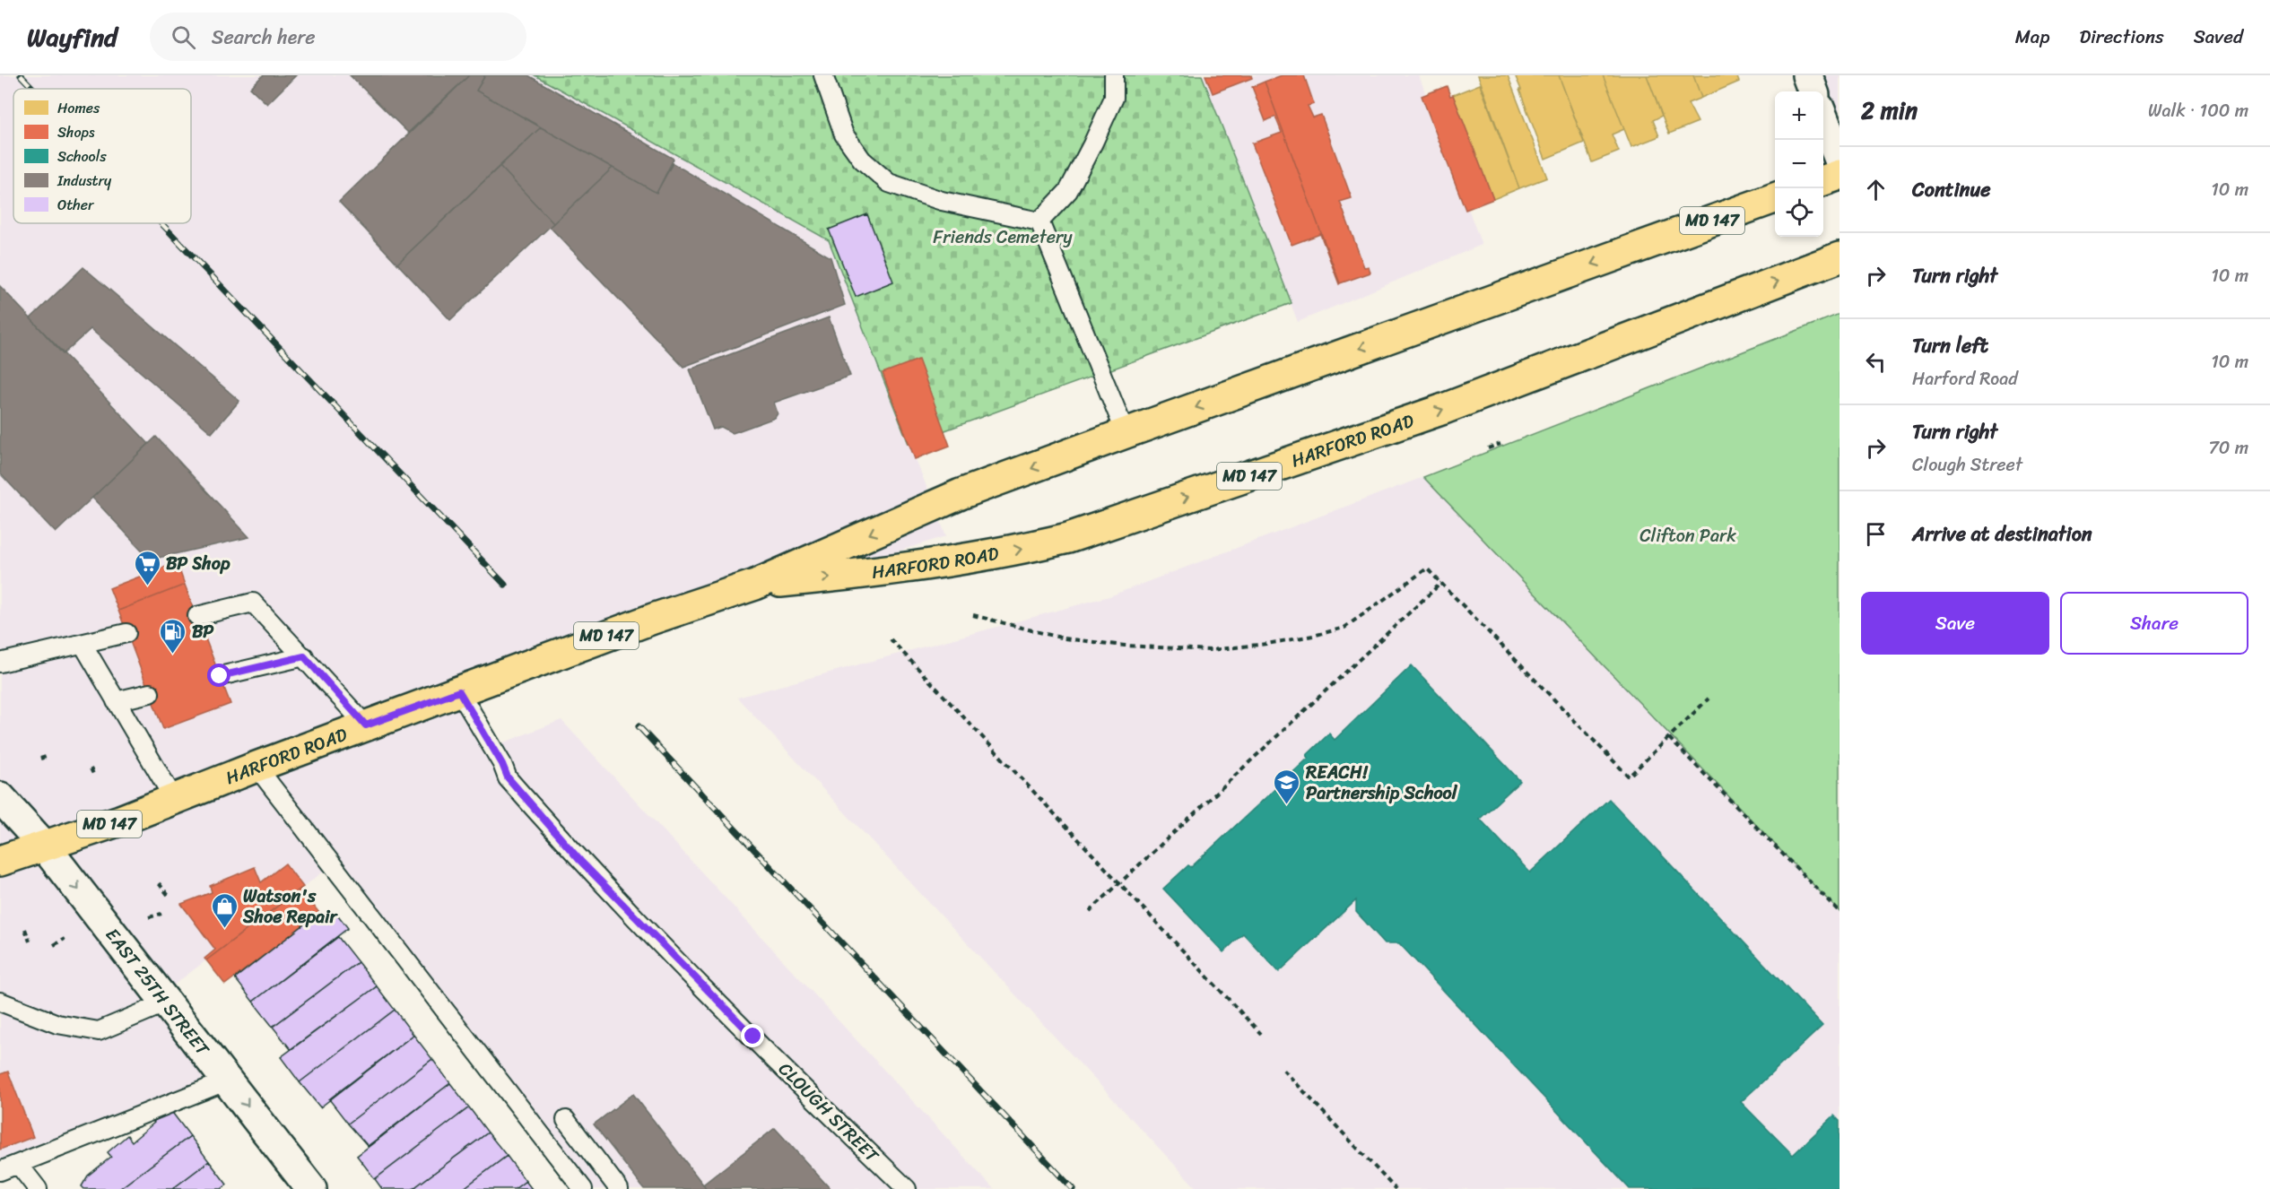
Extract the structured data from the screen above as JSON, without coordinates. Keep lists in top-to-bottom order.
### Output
{
  "streets": {
    "main road": ["MD 147", "HARFORD ROAD", "EAST 25TH STREET"],
    "lane": ["CLOUGH STREET"]
  },
  "crossings": [
    ["HARFORD ROAD", "EAST 25TH STREET"],
    ["HARFORD ROAD", "CLOUGH STREET"]
  ],
  "one_way": ["EAST 25TH STREET"],
  "parks": ["Friends Cemetery", "Clifton Park"],
  "places": {
    "supermarket": ["BP Shop"],
    "fuel station": ["BP"],
    "school or university": ["REACH! Partnership School"],
    "shop": ["Watson's Shoe Repair"]
  },
  "legend": [
    "Homes",
    "Shops",
    "Schools",
    "Industry",
    "Other"
  ],
  "page": {
    "header": "Wayfind",
    "search": "Search here",
    "nav": ["Map", "Directions", "Saved"],
    "heading": ["2 min", "Walk · 100 m"],
    "map_buttons": ["+", "−"],
    "list": [
      ["Continue", "10 m"],
      ["Turn right", "10 m"],
      ["Turn left", "Harford Road", "10 m"],
      ["Turn right", "Clough Street", "70 m"],
      "Arrive at destination"
    ],
    "buttons": ["Save", "Share"]
  }
}
